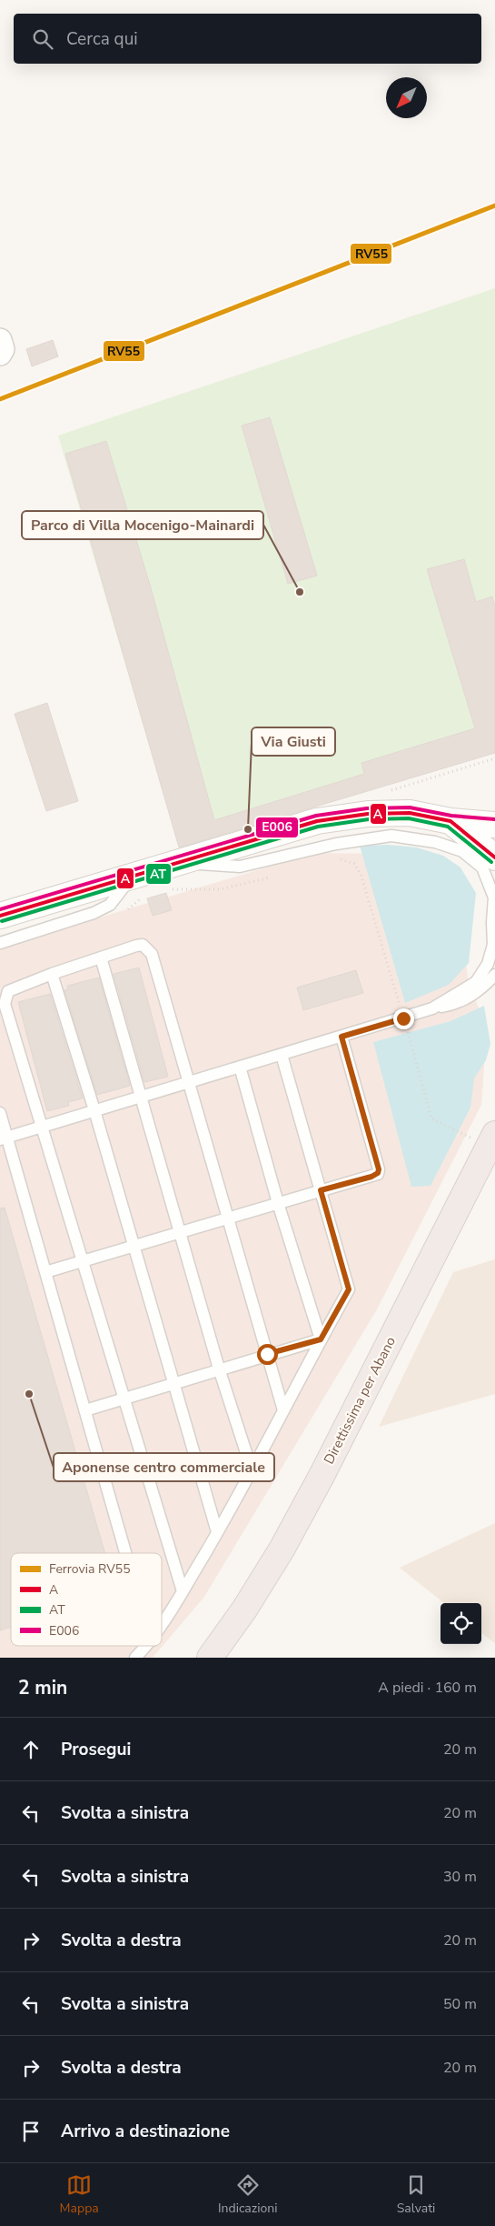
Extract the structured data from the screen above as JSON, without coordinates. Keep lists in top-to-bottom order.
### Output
{
  "streets": {
    "highway": ["Direttissima per Abano"]
  },
  "places": ["Parco di Villa Mocenigo-Mainardi", "Via Giusti", "Aponense centro commerciale"],
  "lines": [
    "rail line RV55",
    "transit line E006",
    "transit line A",
    "transit line AT"
  ],
  "legend": [
    "Ferrovia RV55",
    "A",
    "AT",
    "E006"
  ],
  "north": "bottom left",
  "page": {
    "search": "Cerca qui",
    "heading": ["2 min", "A piedi · 160 m"],
    "list": [
      ["Prosegui", "20 m"],
      ["Svolta a sinistra", "20 m"],
      ["Svolta a sinistra", "30 m"],
      ["Svolta a destra", "20 m"],
      ["Svolta a sinistra", "50 m"],
      ["Svolta a destra", "20 m"],
      "Arrivo a destinazione"
    ],
    "nav": ["Mappa", "Indicazioni", "Salvati"]
  }
}
